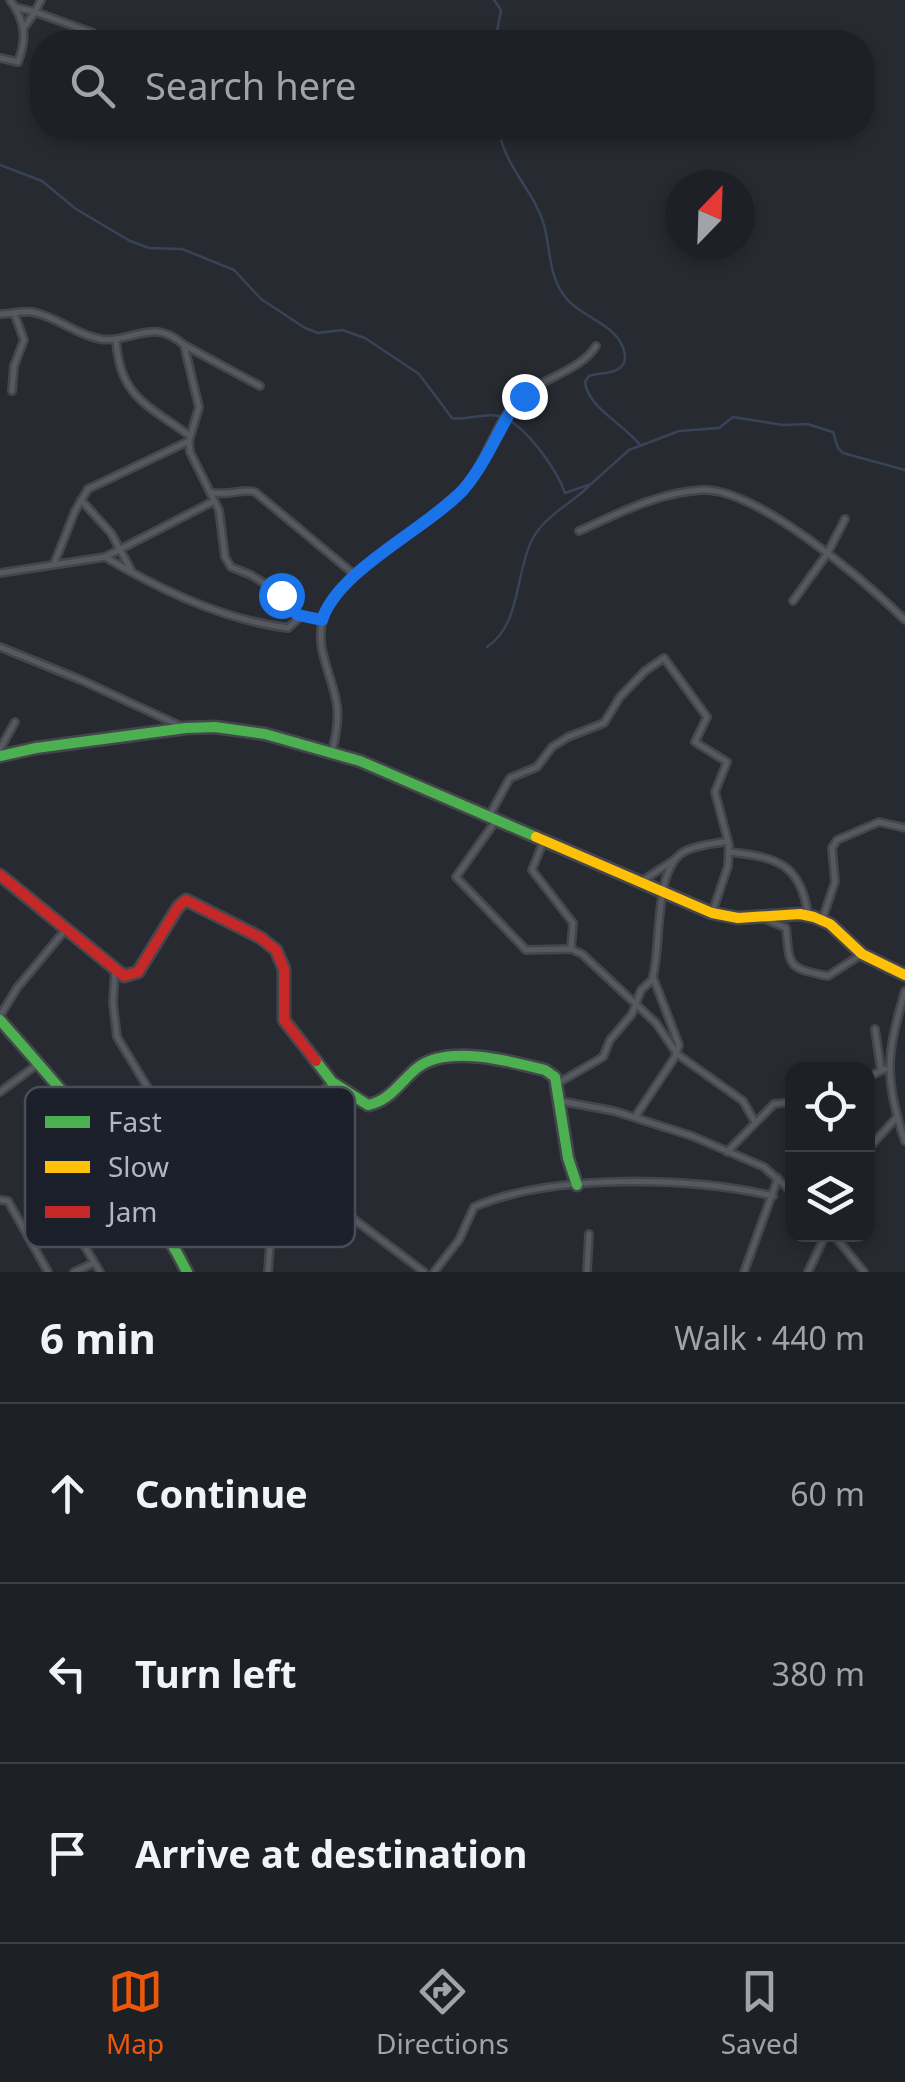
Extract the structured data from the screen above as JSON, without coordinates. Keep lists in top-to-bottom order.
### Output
{
  "legend": ["Fast", "Slow", "Jam"],
  "north": "top right",
  "page": {
    "search": "Search here",
    "heading": ["6 min", "Walk · 440 m"],
    "list": [
      ["Continue", "60 m"],
      ["Turn left", "380 m"],
      "Arrive at destination"
    ],
    "nav": ["Map", "Directions", "Saved"]
  }
}
